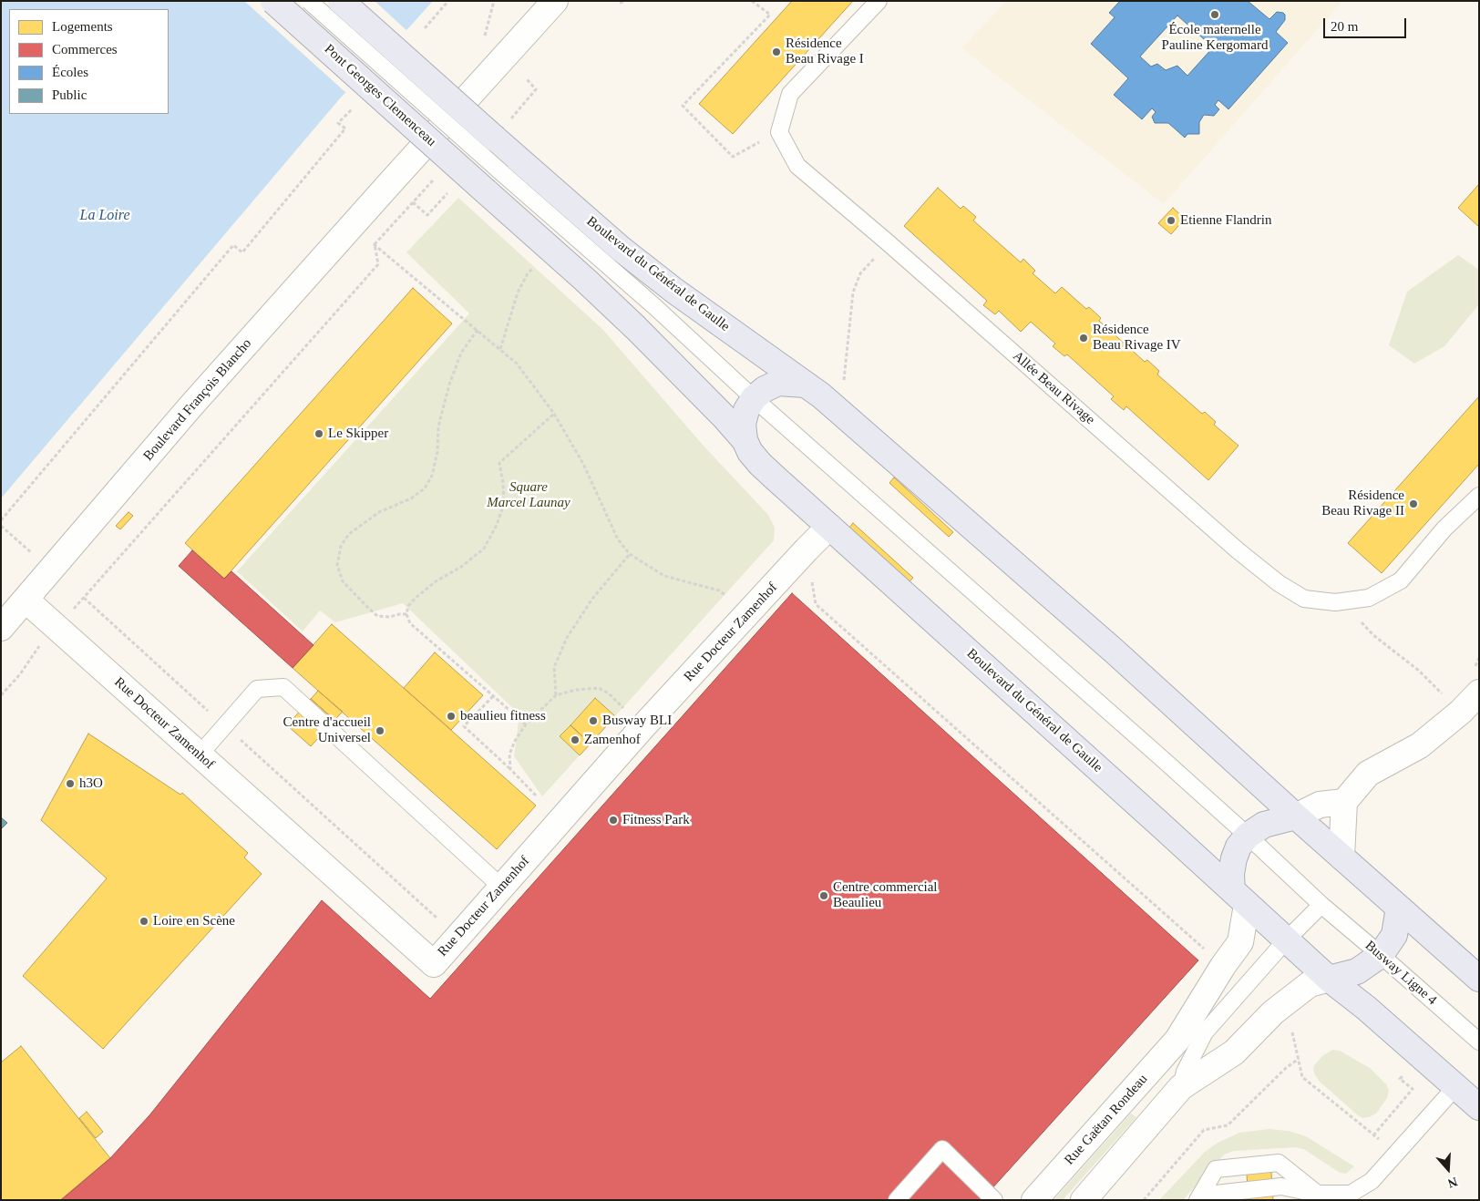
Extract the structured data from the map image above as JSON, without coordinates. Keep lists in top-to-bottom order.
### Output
{
  "streets": {
    "main road": ["Pont Georges Clemenceau", "Boulevard du Général de Gaulle"],
    "street": ["Boulevard François Blancho", "Rue Docteur Zamenhof", "Rue Gaëtan Rondeau"],
    "lane": ["Allée Beau Rivage", "Busway Ligne 4"]
  },
  "crossings": [
    ["Pont Georges Clemenceau", "Boulevard du Général de Gaulle"],
    ["Boulevard du Général de Gaulle", "Rue Docteur Zamenhof"],
    ["Boulevard du Général de Gaulle", "Busway Ligne 4"],
    ["Boulevard du Général de Gaulle", "Rue Gaëtan Rondeau"],
    ["Boulevard François Blancho", "Rue Docteur Zamenhof"]
  ],
  "water": ["La Loire"],
  "parks": ["Square Marcel Launay"],
  "places": [
    "École maternelle Pauline Kergomard",
    "Résidence Beau Rivage I",
    "Etienne Flandrin",
    "Résidence Beau Rivage IV",
    "Le Skipper",
    "Résidence Beau Rivage II",
    "beaulieu fitness",
    "Busway BLI",
    "Centre d'accueil Universel",
    "Zamenhof",
    "h3O",
    "Fitness Park",
    "Centre commercial Beaulieu",
    "Loire en Scène"
  ],
  "legend": [
    "Logements",
    "Commerces",
    "Écoles",
    "Public"
  ],
  "scale_bar": "20 m",
  "north": "bottom"
}
